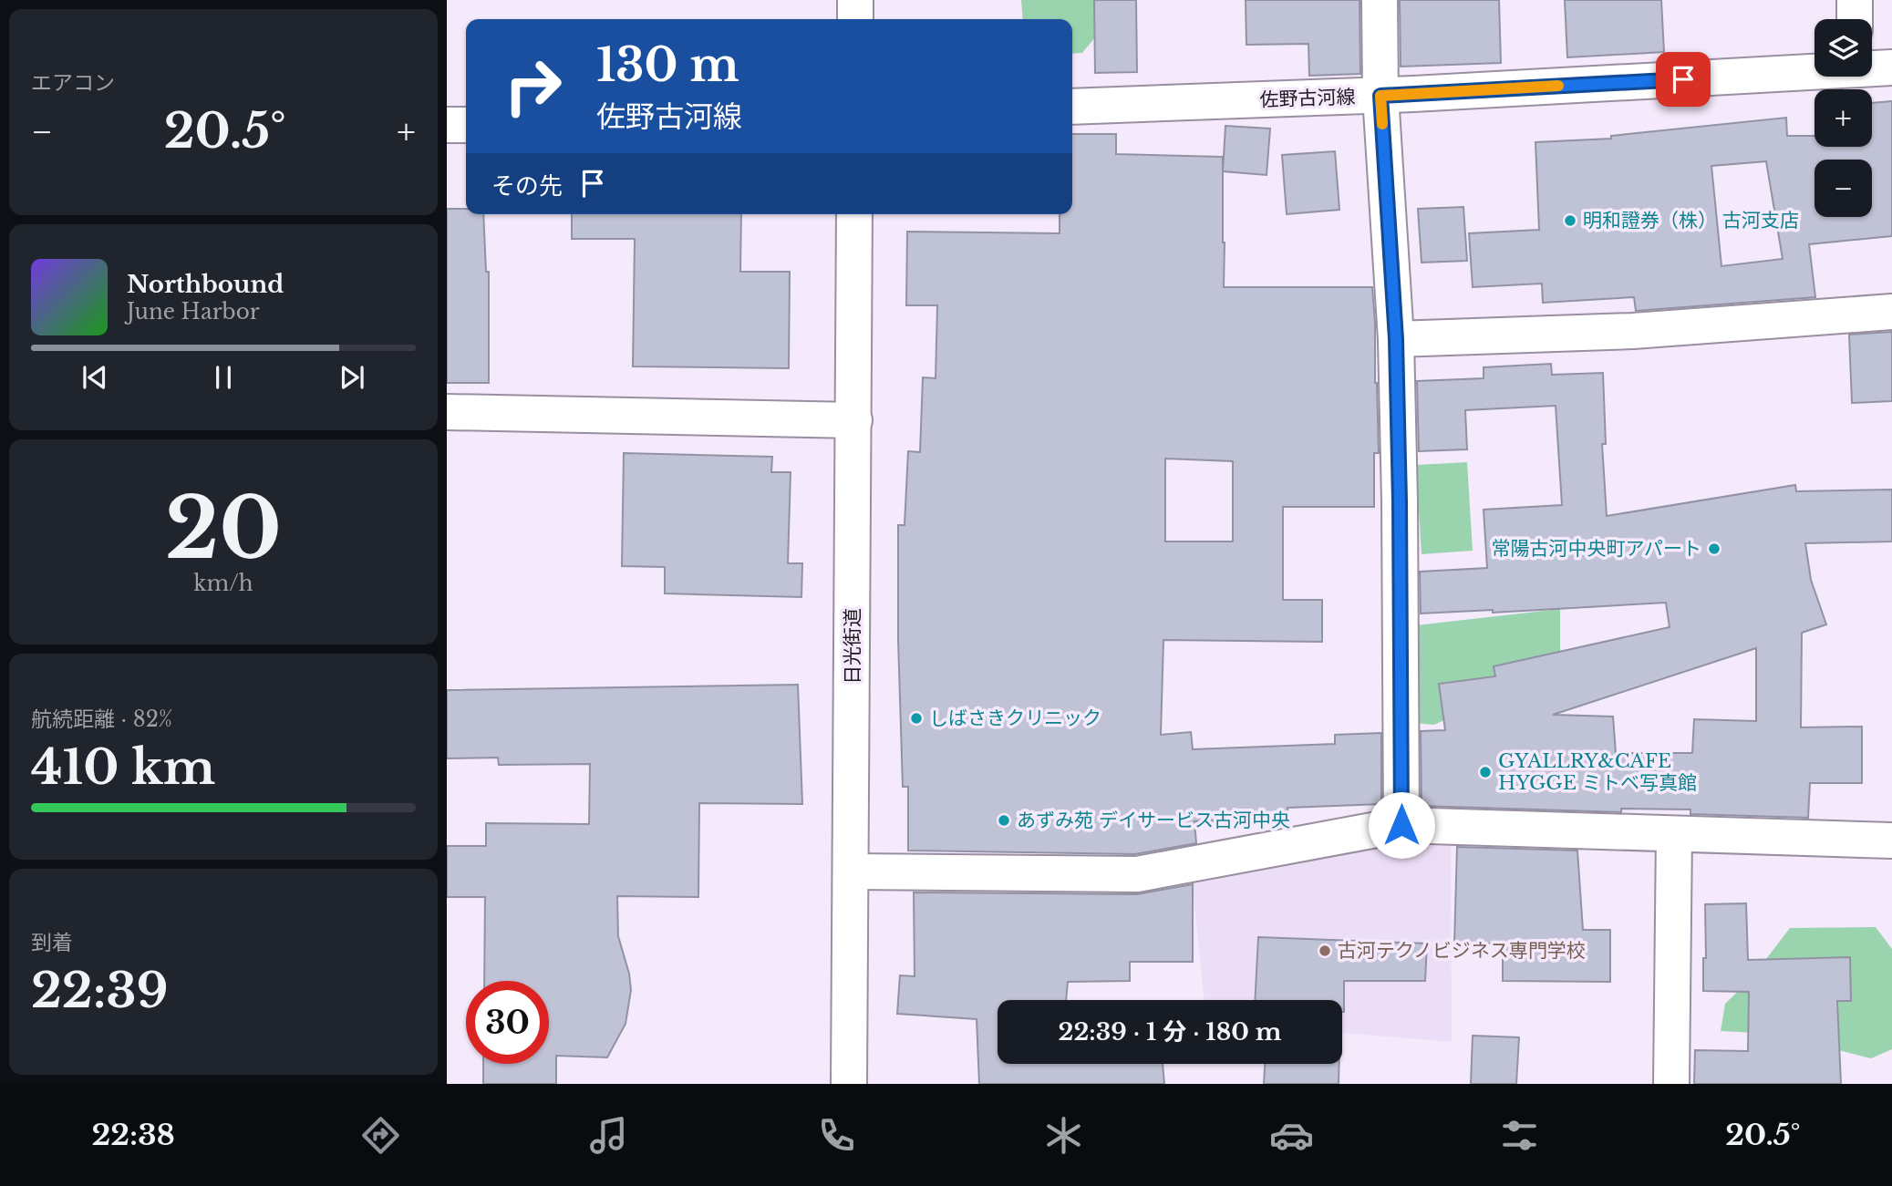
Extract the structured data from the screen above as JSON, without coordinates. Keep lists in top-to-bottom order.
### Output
{
  "streets": {
    "street": ["佐野古河線", "日光街道"]
  },
  "places": [
    "明和證券（株） 古河支店",
    "常陽古河中央町アパート",
    "しばさきクリニック",
    "GYALLRY&CAFE HYGGE ミトベ写真館",
    "あずみ苑 デイサービス古河中央",
    "古河テクノビジネス専門学校"
  ],
  "page": {
    "tile": [
      "エアコン",
      ["20", "km/h"],
      ["航続距離 · 82%", "410 km"],
      ["到着", "22:39"]
    ],
    "map_buttons": ["+", "−"],
    "turn": ["130 m", "佐野古河線"],
    "heat": ["−", "20.5°", "+"],
    "then": "その先",
    "song": ["Northbound", "June Harbor"],
    "limit": "30",
    "trip": "22:39 · 1 分 · 180 m",
    "tabs": ["22:38", "20.5°"]
  }
}
